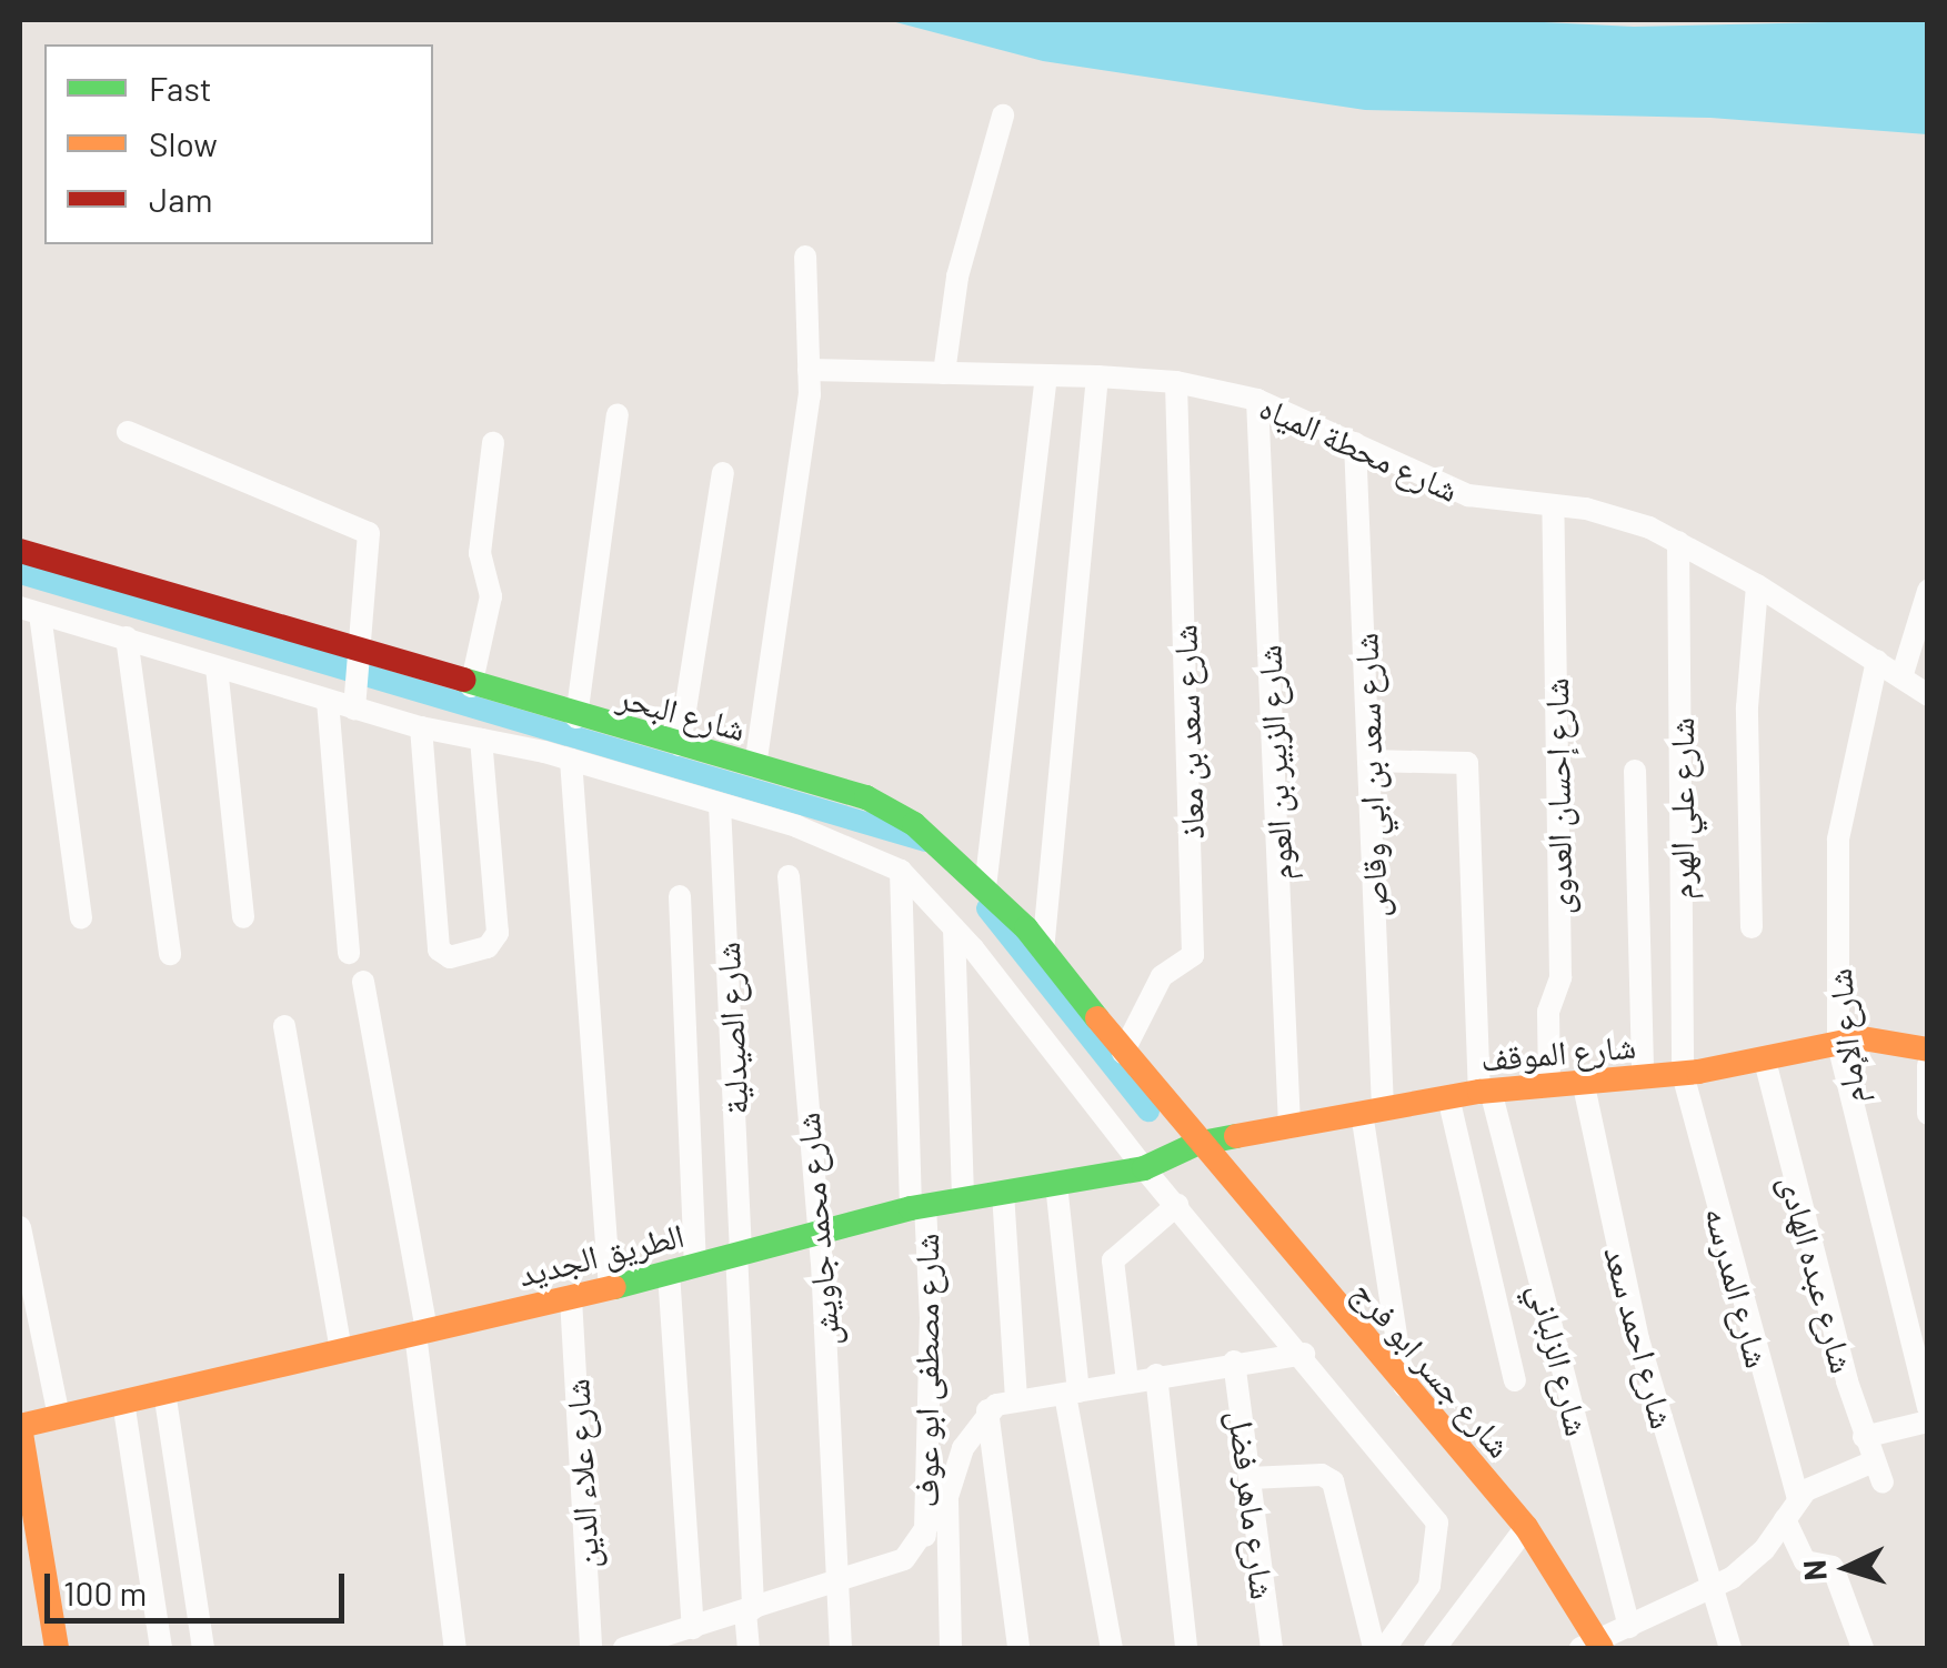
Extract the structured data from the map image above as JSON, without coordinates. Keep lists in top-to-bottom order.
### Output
{
  "streets": {
    "street": [
      "شارع محطة المياه",
      "شارع البحر",
      "شارع سعد بن معاذ",
      "شارع الزبير بن العوم",
      "شارع سعد بن ابي وقاص",
      "شارع إحسان العدوى",
      "شارع علي الهرم",
      "شارع الصيدلية",
      "شارع الإمام",
      "شارع الموقف",
      "شارع محمد جاويش",
      "الطريق الجديد",
      "شارع عبده الهادى",
      "شارع المدرسه",
      "شارع احمد سعد",
      "شارع الزلباني",
      "شارع جسر ابو فرج",
      "شارع مصطفى ابو عوف",
      "شارع علاء الدين",
      "شارع ماهر فضل"
    ]
  },
  "crossings": [
    ["شارع محطة المياه", "شارع سعد بن معاذ"],
    ["شارع محطة المياه", "شارع الزبير بن العوم"],
    ["شارع محطة المياه", "شارع سعد بن ابي وقاص"],
    ["شارع محطة المياه", "شارع إحسان العدوى"],
    ["شارع محطة المياه", "شارع علي الهرم"],
    ["شارع محطة المياه", "شارع الإمام"],
    ["شارع البحر", "شارع سعد بن معاذ"],
    ["شارع البحر", "شارع الموقف"],
    ["شارع البحر", "الطريق الجديد"],
    ["شارع البحر", "شارع جسر ابو فرج"],
    ["شارع الزبير بن العوم", "شارع الموقف"],
    ["شارع سعد بن ابي وقاص", "شارع الموقف"],
    ["شارع سعد بن ابي وقاص", "شارع الزلباني"],
    ["شارع سعد بن ابي وقاص", "شارع جسر ابو فرج"],
    ["شارع إحسان العدوى", "شارع الموقف"],
    ["شارع علي الهرم", "شارع الموقف"],
    ["شارع علي الهرم", "شارع المدرسه"],
    ["شارع الصيدلية", "الطريق الجديد"],
    ["شارع الإمام", "شارع الموقف"],
    ["شارع الموقف", "الطريق الجديد"],
    ["شارع الموقف", "شارع عبده الهادى"],
    ["شارع الموقف", "شارع المدرسه"],
    ["شارع الموقف", "شارع احمد سعد"],
    ["شارع الموقف", "شارع الزلباني"],
    ["شارع الموقف", "شارع جسر ابو فرج"],
    ["شارع محمد جاويش", "الطريق الجديد"],
    ["الطريق الجديد", "شارع جسر ابو فرج"],
    ["الطريق الجديد", "شارع مصطفى ابو عوف"],
    ["الطريق الجديد", "شارع علاء الدين"],
    ["شارع عبده الهادى", "شارع المدرسه"]
  ],
  "legend": ["Fast", "Slow", "Jam"],
  "scale_bar": "100 m",
  "north": "left"
}
